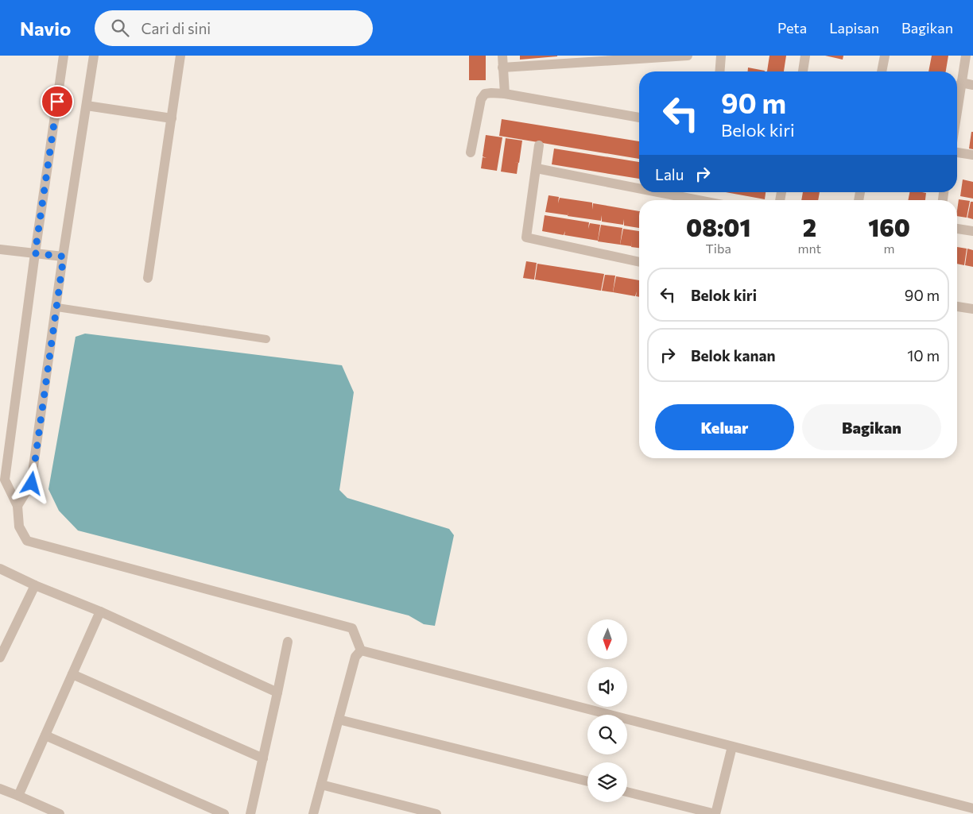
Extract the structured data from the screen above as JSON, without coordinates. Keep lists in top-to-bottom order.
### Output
{
  "north": "bottom",
  "page": {
    "header": "Navio",
    "search": "Cari di sini",
    "nav": ["Peta", "Lapisan", "Bagikan"],
    "turn": ["90 m", "Belok kiri"],
    "then": "Lalu",
    "eta": [
      "08:01",
      "Tiba",
      "2",
      "mnt",
      "160",
      "m"
    ],
    "list": [
      {
        "name": "Belok kiri",
        "value": "90 m"
      },
      {
        "name": "Belok kanan",
        "value": "10 m"
      }
    ],
    "buttons": ["Keluar", "Bagikan"]
  }
}
